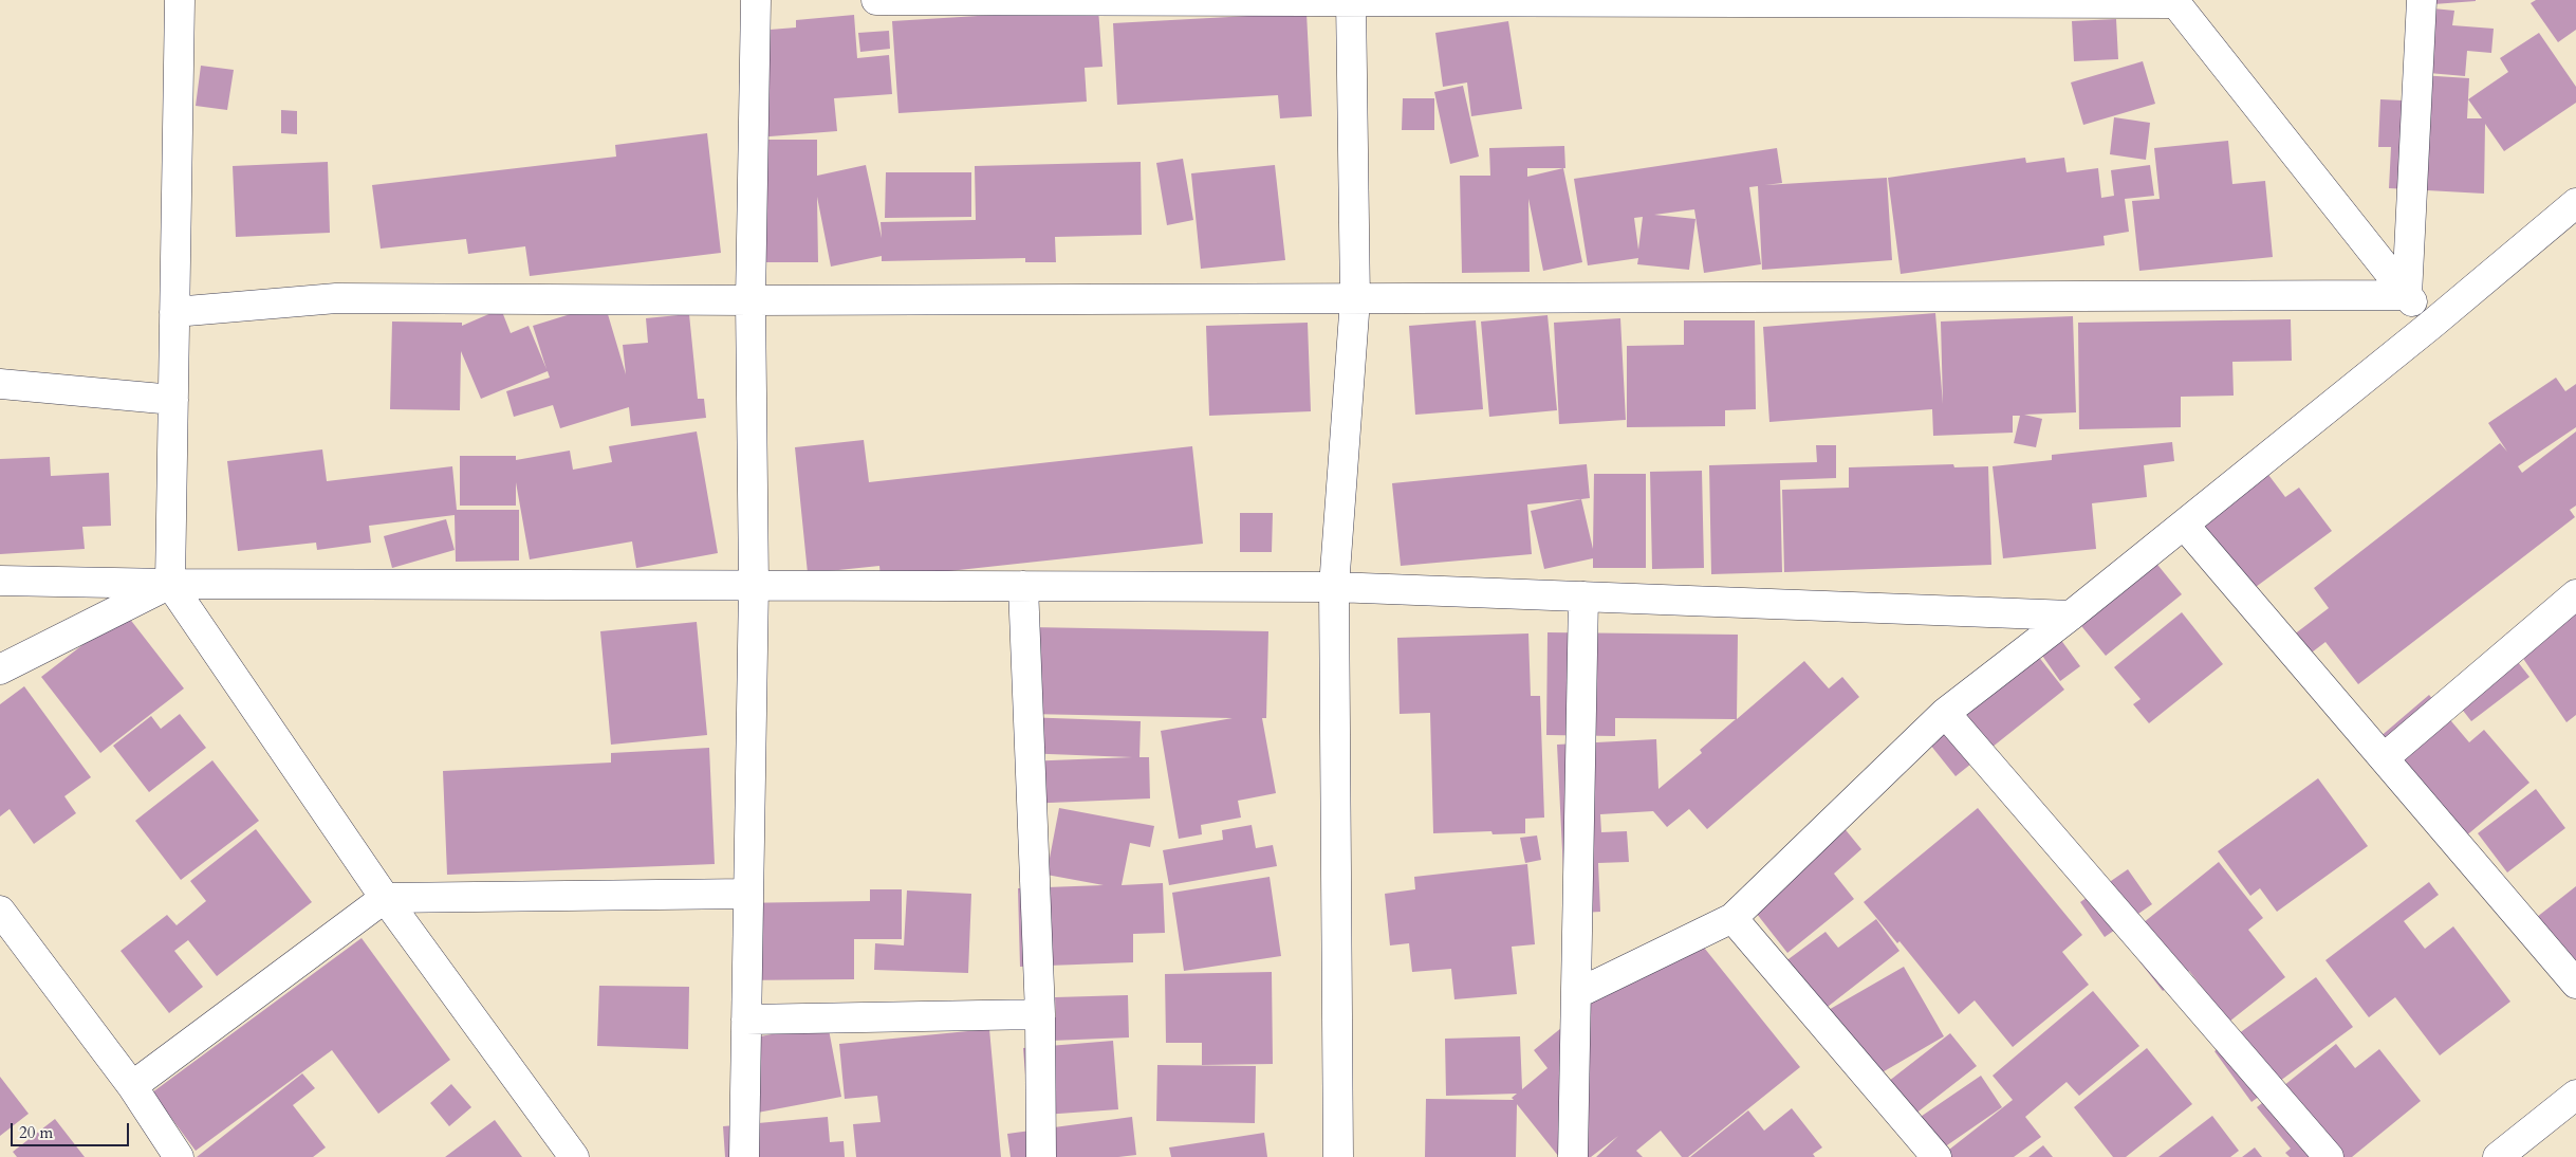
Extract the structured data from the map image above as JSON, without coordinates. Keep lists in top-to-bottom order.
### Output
{
  "scale_bar": "20 m"
}
